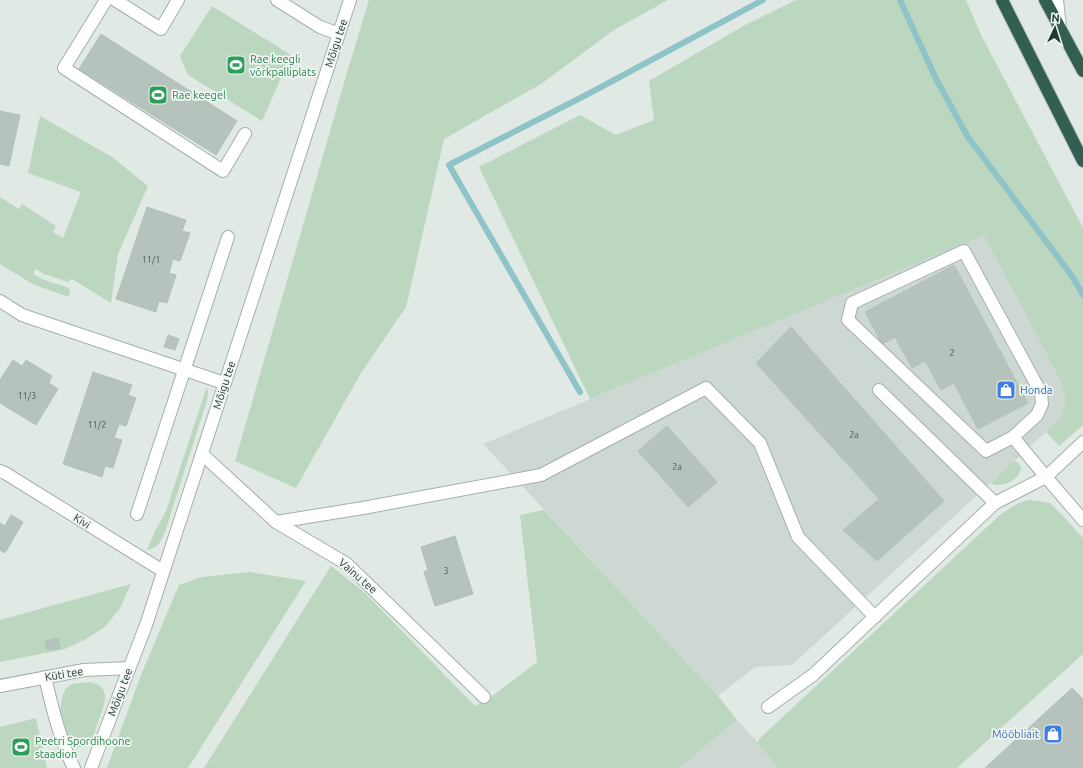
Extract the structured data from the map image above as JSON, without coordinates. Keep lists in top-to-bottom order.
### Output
{
  "streets": {
    "street": [
      "Mõigu tee",
      "Kivi",
      "Vainu tee",
      "Küti tee"
    ]
  },
  "crossings": [
    ["Mõigu tee", "Kivi"],
    ["Mõigu tee", "Vainu tee"],
    ["Mõigu tee", "Küti tee"]
  ],
  "places": {
    "sports": ["Rae keegli võrkpalliplats", "Rae keegel", "Peetri Spordihoone staadion"],
    "shop": ["Honda", "Mööbliait"]
  },
  "house_numbers": [
    "11/1",
    "2",
    "11/3",
    "11/2",
    "2a",
    "2a",
    "3"
  ],
  "north": "top"
}
